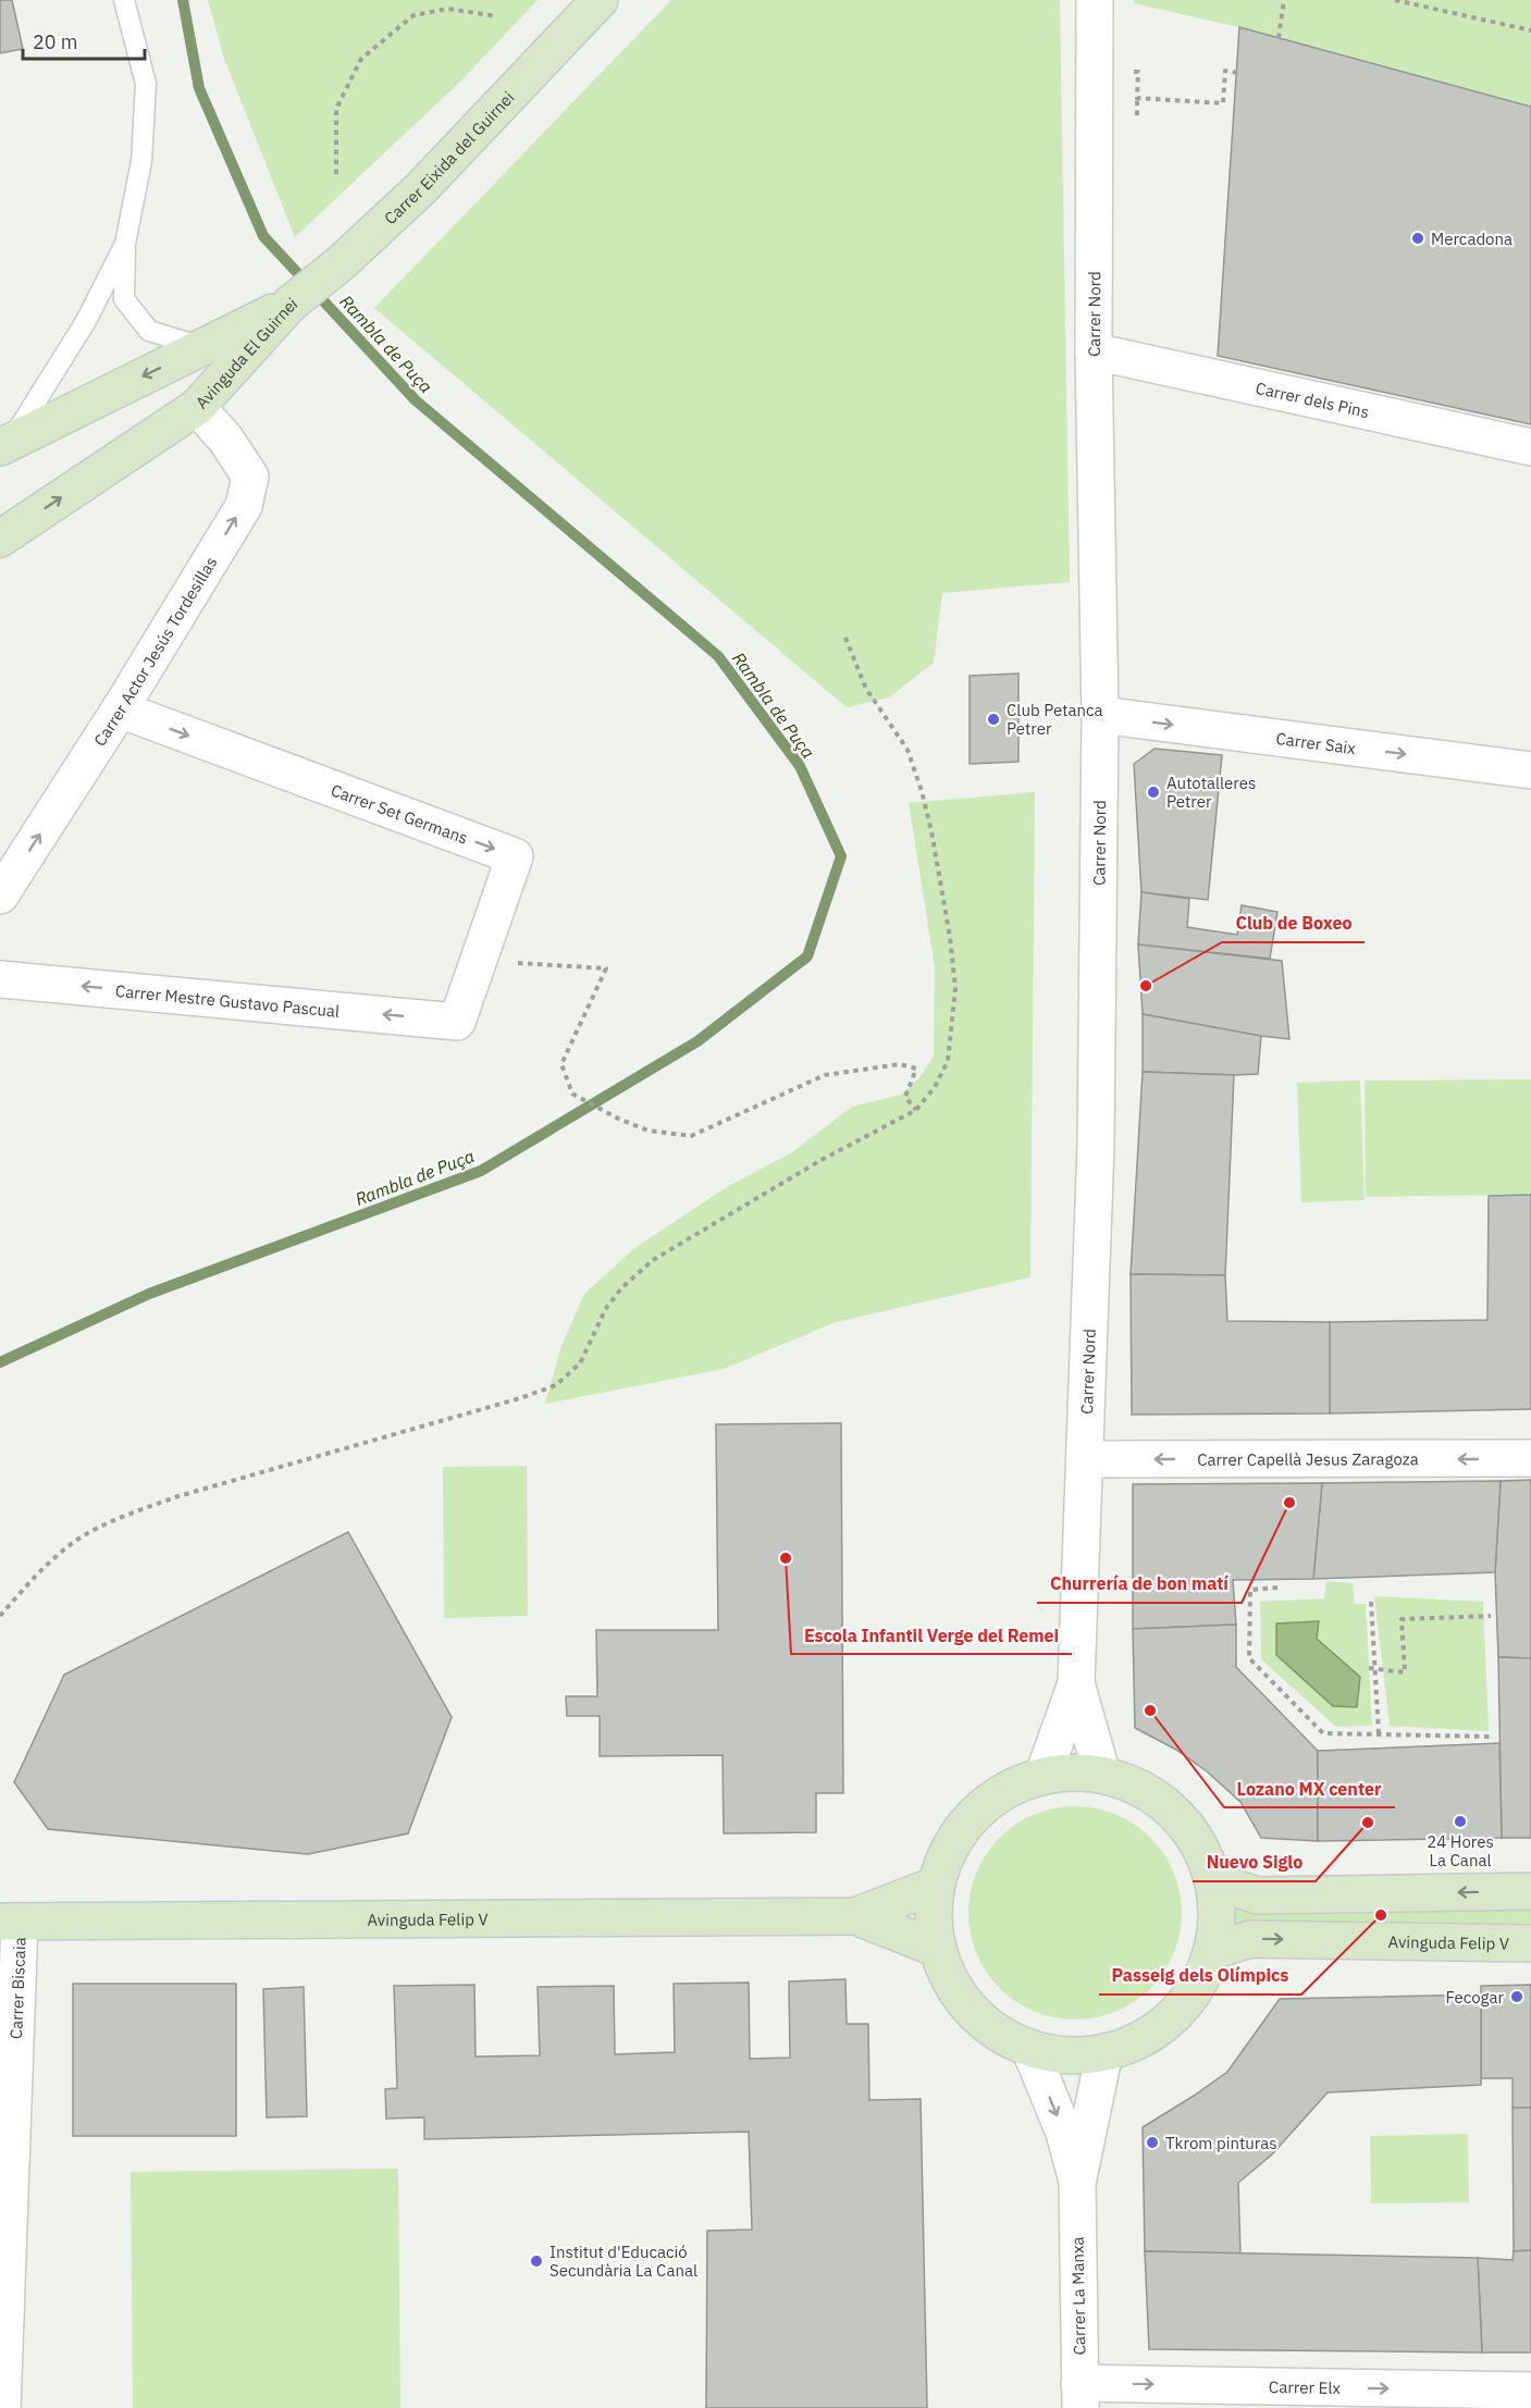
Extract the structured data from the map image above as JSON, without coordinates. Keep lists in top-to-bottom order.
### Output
{
  "streets": {
    "street": [
      "Carrer Eixida del Guirnei",
      "Carrer Nord",
      "Avinguda El Guirnei",
      "Carrer dels Pins",
      "Carrer Actor Jesús Tordesillas",
      "Carrer Saix",
      "Carrer Set Germans",
      "Carrer Mestre Gustavo Pascual",
      "Carrer Capellà Jesus Zaragoza",
      "Avinguda Felip V",
      "Carrer Biscaia",
      "Carrer La Manxa",
      "Carrer Elx"
    ]
  },
  "crossings": [
    ["Carrer Eixida del Guirnei", "Avinguda El Guirnei"],
    ["Carrer Nord", "Carrer dels Pins"],
    ["Carrer Nord", "Carrer Saix"],
    ["Carrer Nord", "Carrer Capellà Jesus Zaragoza"],
    ["Avinguda El Guirnei", "Carrer Actor Jesús Tordesillas"],
    ["Carrer Actor Jesús Tordesillas", "Carrer Set Germans"],
    ["Carrer Set Germans", "Carrer Mestre Gustavo Pascual"],
    ["Avinguda Felip V", "Carrer Biscaia"],
    ["Carrer La Manxa", "Carrer Elx"]
  ],
  "one_way": [
    "Carrer Actor Jesús Tordesillas",
    "Carrer Saix",
    "Carrer Set Germans",
    "Carrer Mestre Gustavo Pascual",
    "Carrer Capellà Jesus Zaragoza",
    "Carrer Elx"
  ],
  "water": ["Rambla de Puça"],
  "places": [
    "Mercadona",
    "Club Petanca Petrer",
    "Autotalleres Petrer",
    "Club de Boxeo",
    "Churrería de bon matí",
    "Escola Infantil Verge del Remei",
    "Lozano MX center",
    "24 Hores La Canal",
    "Nuevo Siglo",
    "Passeig dels Olímpics",
    "Fecogar",
    "Tkrom pinturas",
    "Institut d'Educació Secundària La Canal"
  ],
  "scale_bar": "20 m"
}
